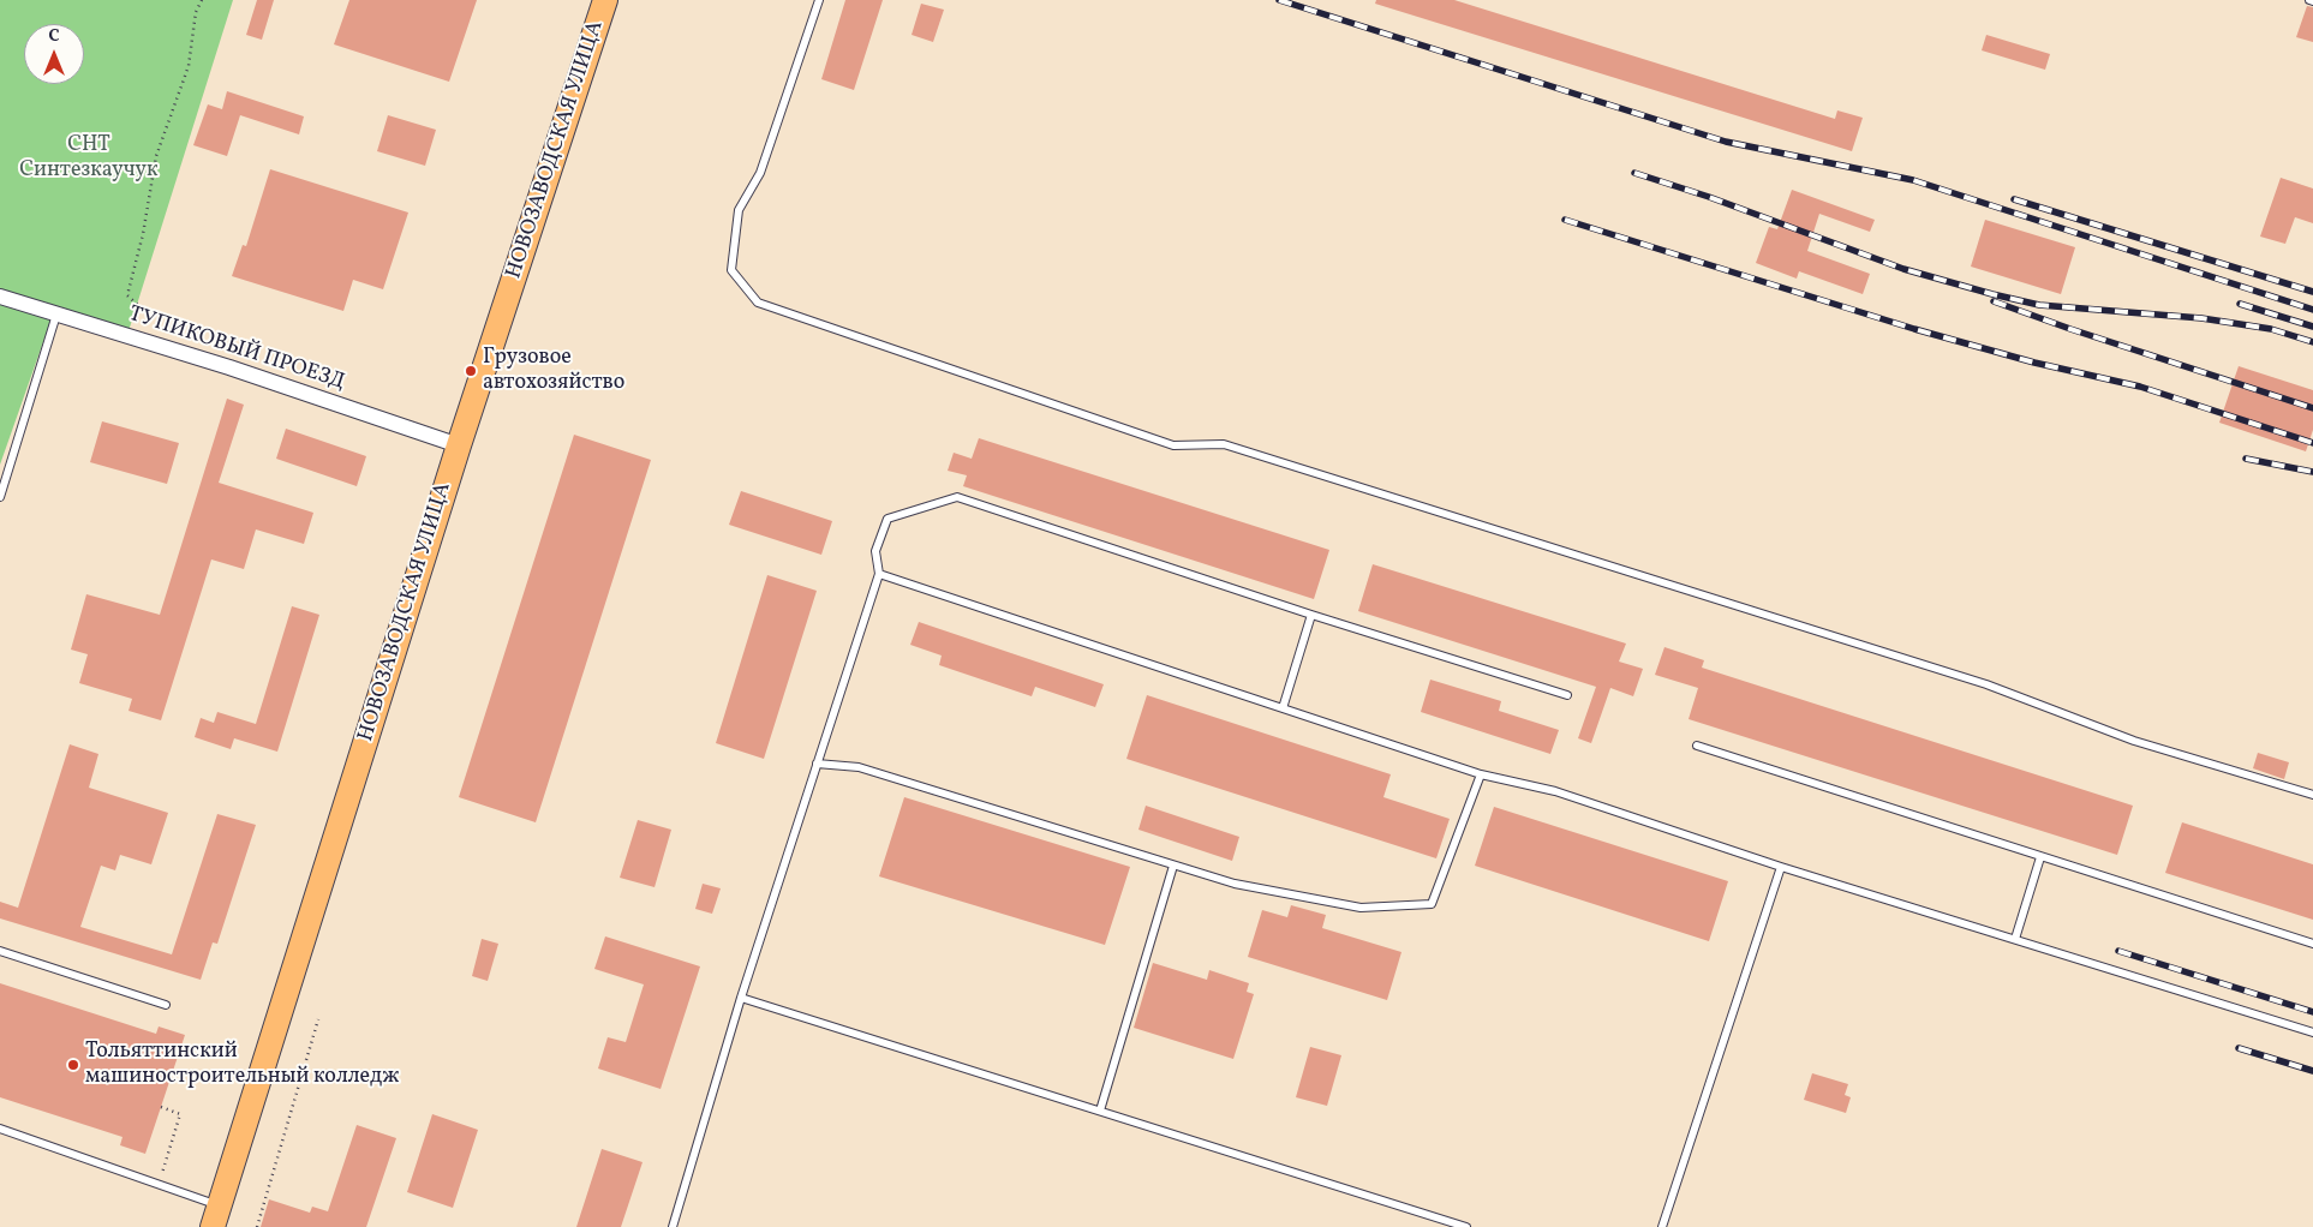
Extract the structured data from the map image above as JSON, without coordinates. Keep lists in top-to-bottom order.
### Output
{
  "streets": {
    "main road": ["НОВОЗАВОДСКАЯ УЛИЦА"],
    "street": ["ТУПИКОВЫЙ ПРОЕЗД"]
  },
  "crossings": [
    ["НОВОЗАВОДСКАЯ УЛИЦА", "ТУПИКОВЫЙ ПРОЕЗД"]
  ],
  "parks": ["СНТ Синтезкаучук"],
  "places": ["Грузовое автохозяйство", "Тольяттинский машиностроительный колледж"],
  "north": "top"
}
